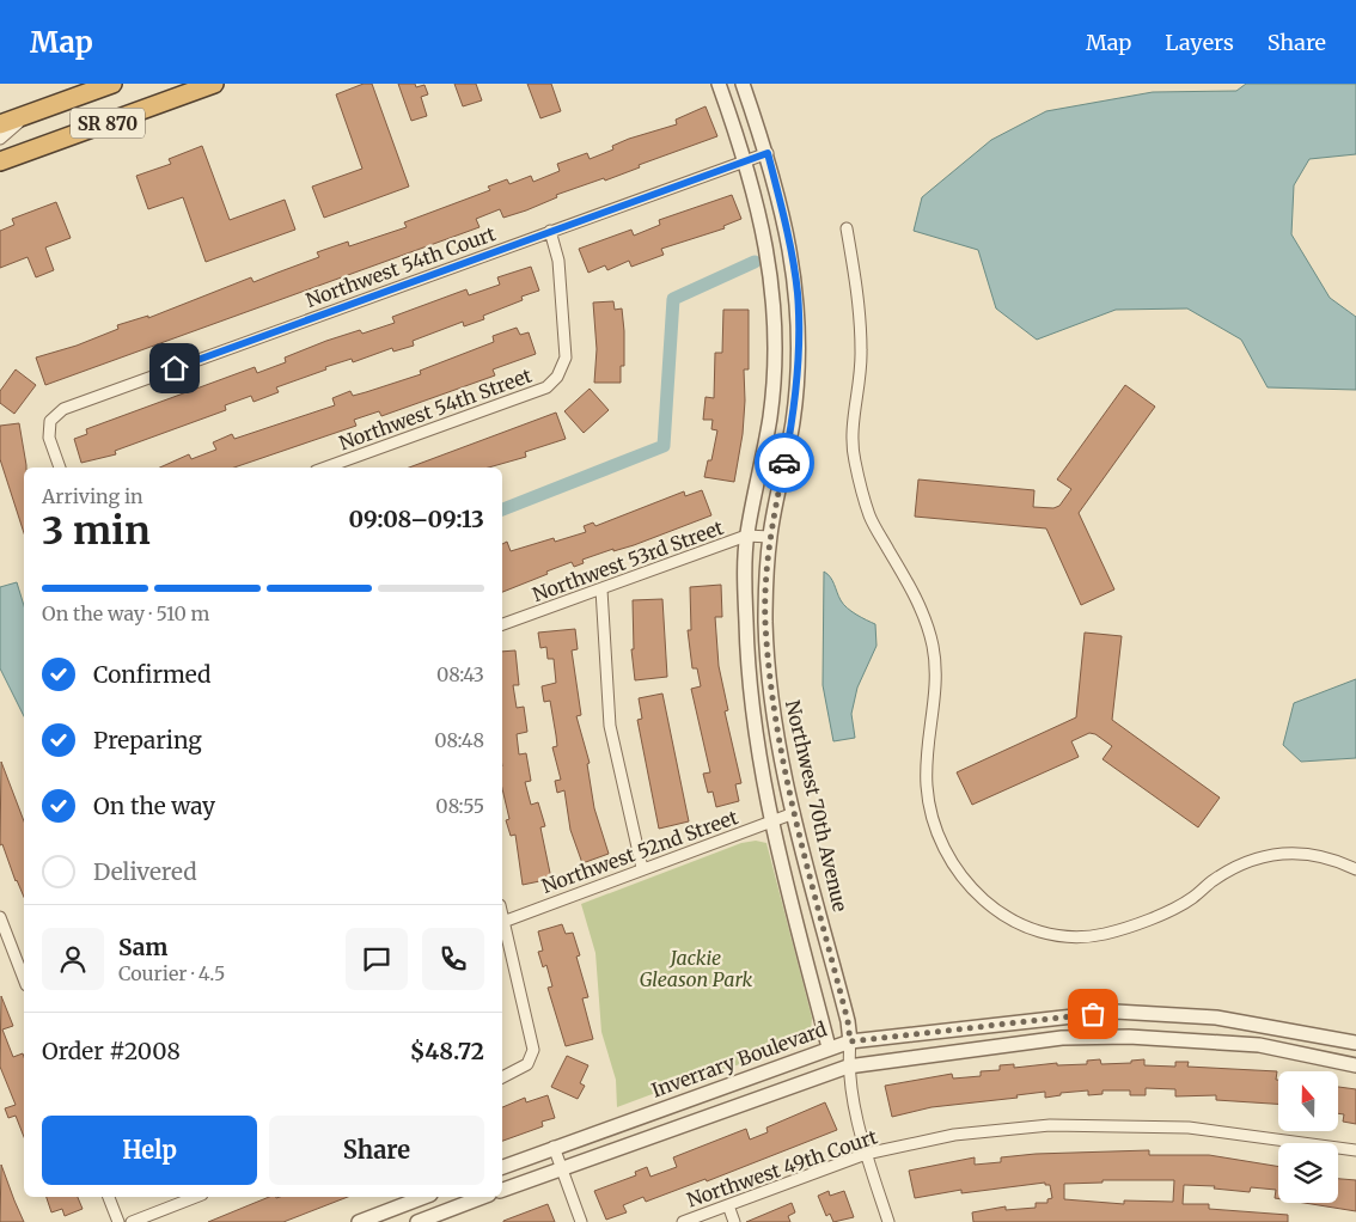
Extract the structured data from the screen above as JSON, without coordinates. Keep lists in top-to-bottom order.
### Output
{
  "streets": {
    "highway": ["SR 870"],
    "street": [
      "Northwest 54th Court",
      "Northwest 54th Street",
      "Northwest 53rd Street",
      "Northwest 70th Avenue",
      "Northwest 52nd Street",
      "Inverrary Boulevard",
      "Northwest 49th Court"
    ]
  },
  "crossings": [
    ["Northwest 54th Court", "Northwest 54th Street"],
    ["Northwest 54th Court", "Northwest 70th Avenue"],
    ["Northwest 53rd Street", "Northwest 70th Avenue"],
    ["Northwest 70th Avenue", "Northwest 52nd Street"],
    ["Northwest 70th Avenue", "Inverrary Boulevard"]
  ],
  "parks": ["Jackie Gleason Park"],
  "north": "top",
  "page": {
    "header": "Map",
    "nav": ["Map", "Layers", "Share"],
    "heading": ["3 min", "Arriving in", "09:08–09:13"],
    "panel": [
      "Sam",
      "Courier · 4.5",
      "Order #2008",
      "$48.72"
    ],
    "bar": "On the way · 510 m",
    "list": [
      ["Confirmed", "08:43"],
      ["Preparing", "08:48"],
      ["On the way", "08:55"],
      "Delivered"
    ],
    "buttons": ["Help", "Share"]
  }
}
